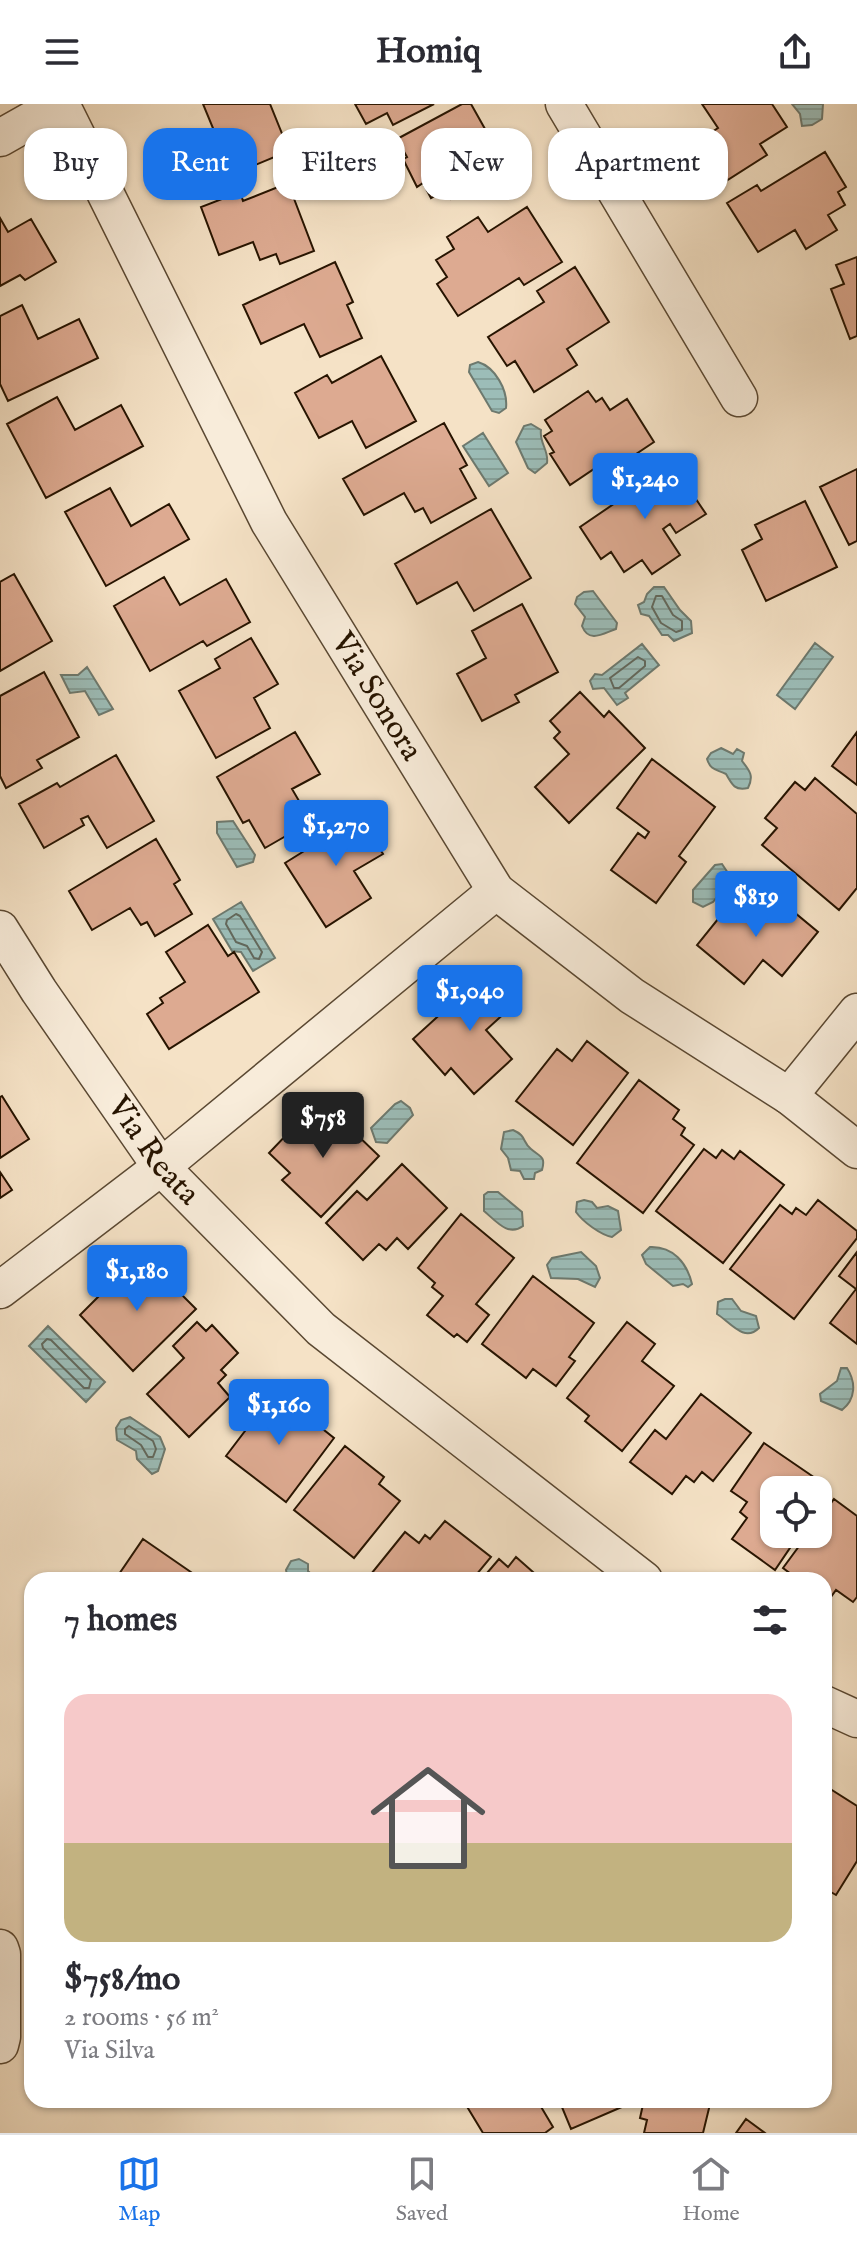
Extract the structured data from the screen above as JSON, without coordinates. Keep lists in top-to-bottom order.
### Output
{
  "streets": {
    "street": ["Via Sonora", "Via Reata"]
  },
  "page": {
    "header": "Homiq",
    "chip": [
      "Buy",
      "Rent",
      "Filters",
      "New",
      "Apartment"
    ],
    "price": [
      "$1,240",
      "$1,270",
      "$819",
      "$1,040",
      "$758",
      "$1,180",
      "$1,160"
    ],
    "heading": "7 homes",
    "list": [
      {
        "name": "$758/mo",
        "note": "2 rooms · 56 m² · Via Silva"
      }
    ],
    "tabs": ["Map", "Saved", "Home"]
  }
}
